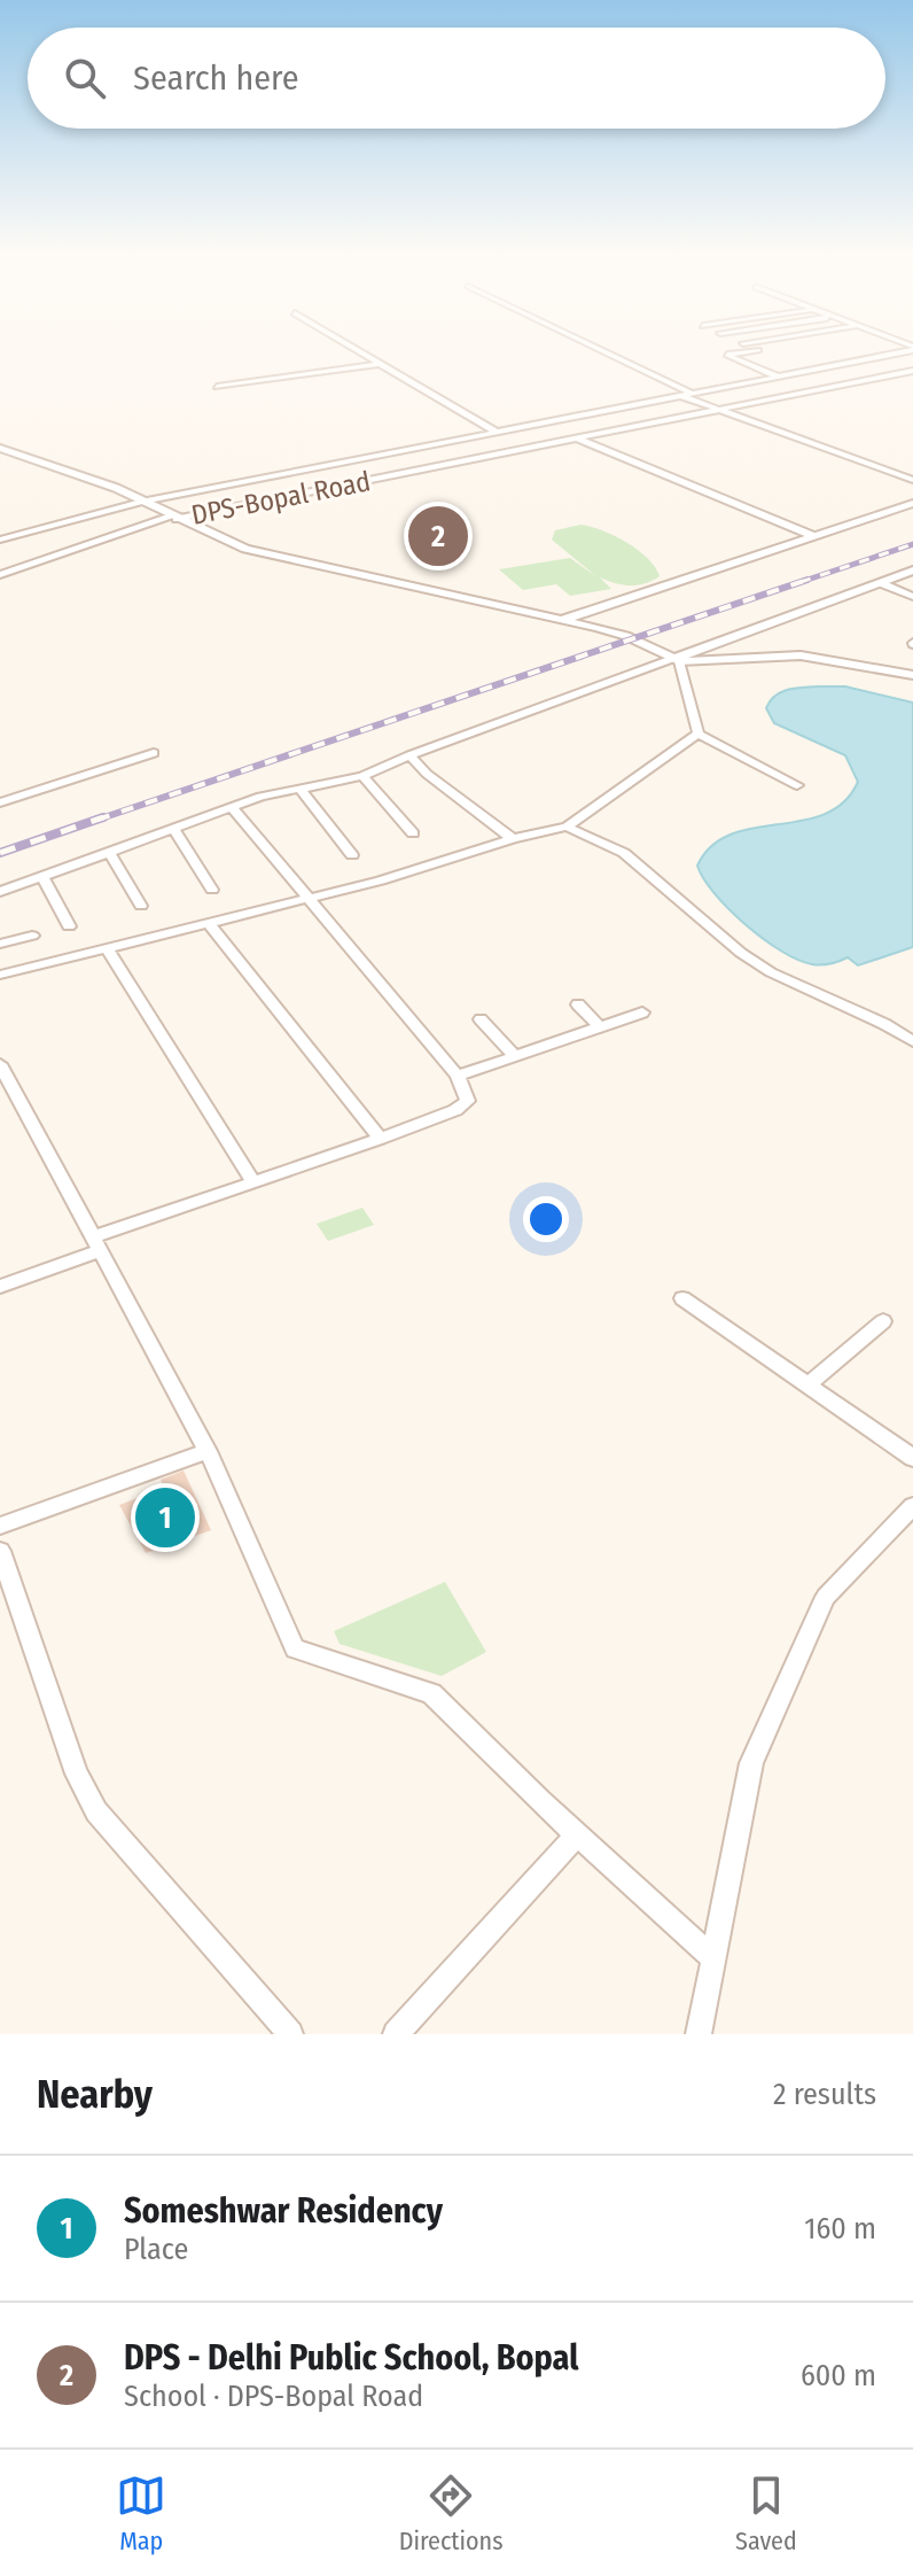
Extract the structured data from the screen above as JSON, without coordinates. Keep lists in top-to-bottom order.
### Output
{
  "streets": {
    "street": ["DPS-Bopal Road"]
  },
  "page": {
    "search": "Search here",
    "pins": ["2", "1"],
    "heading": ["Nearby", "2 results"],
    "list": [
      {
        "mark": "1",
        "name": "Someshwar Residency",
        "note": "Place",
        "value": "160 m"
      },
      {
        "mark": "2",
        "name": "DPS - Delhi Public School, Bopal",
        "note": "School · DPS-Bopal Road",
        "value": "600 m"
      }
    ],
    "nav": ["Map", "Directions", "Saved"]
  }
}
